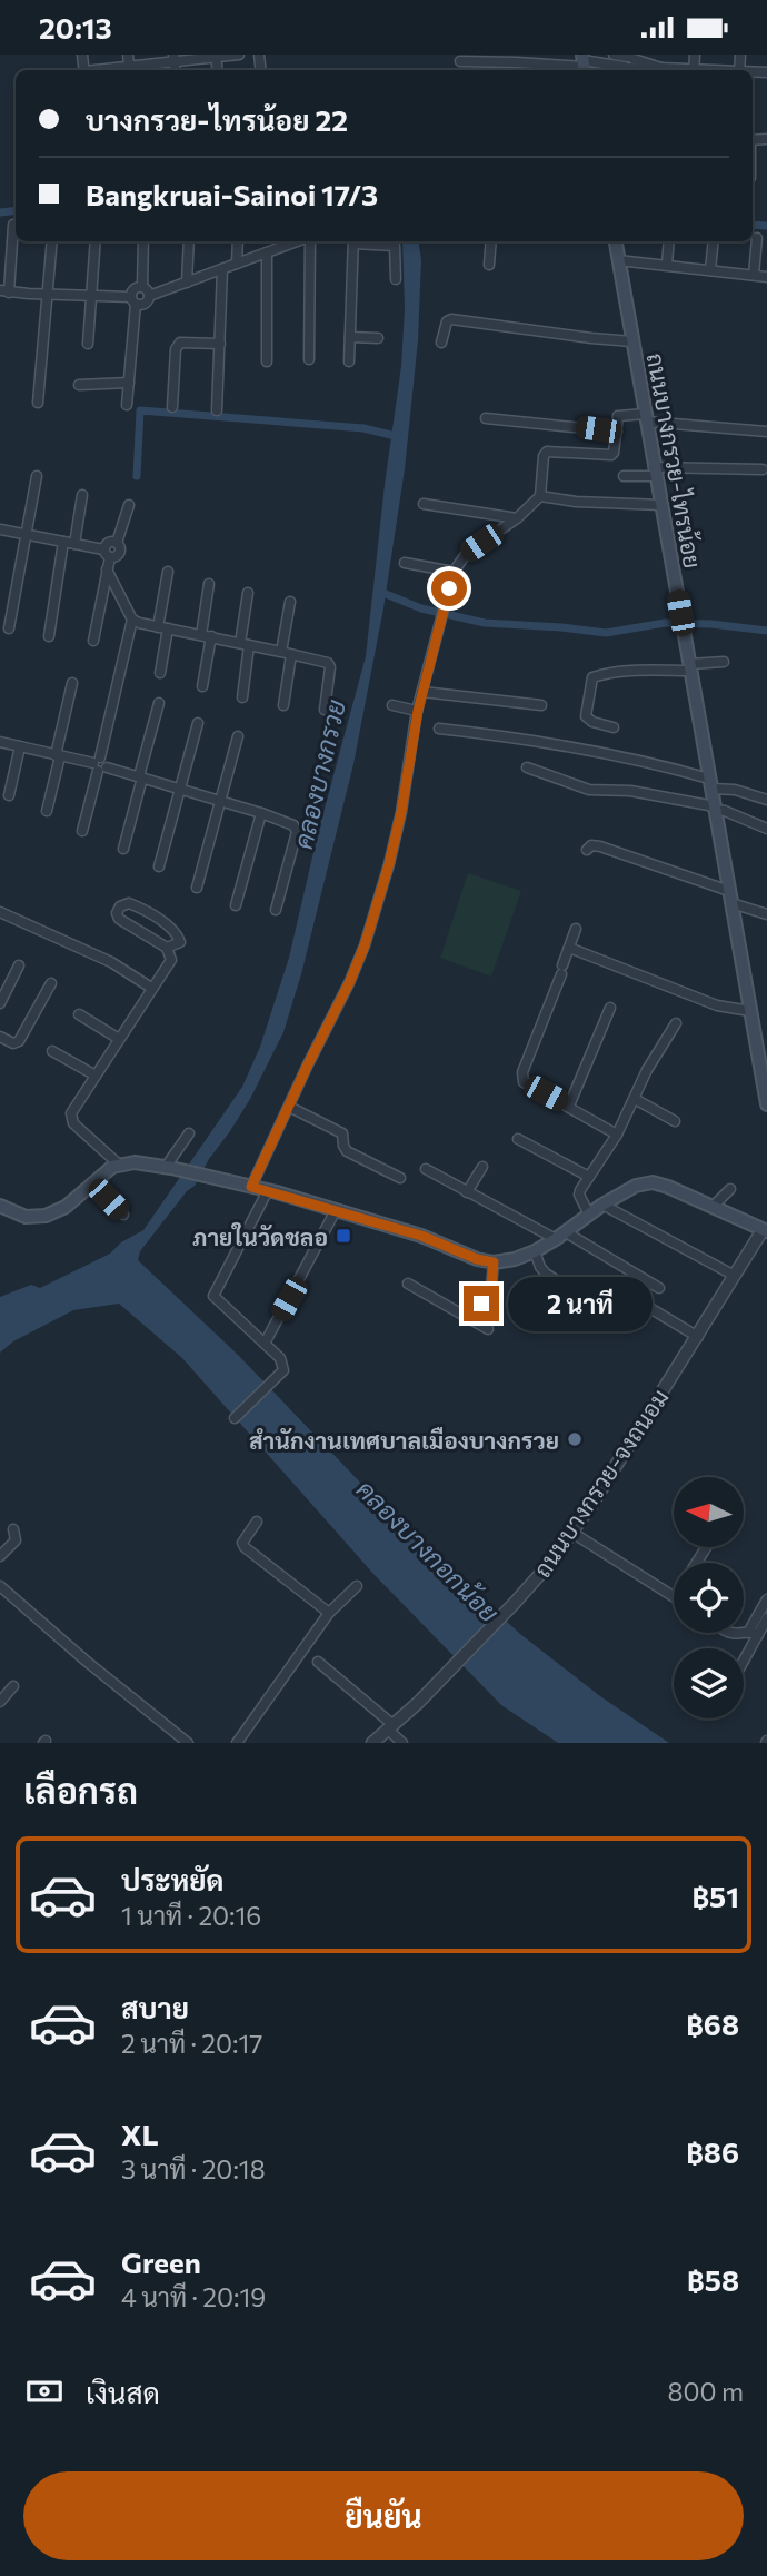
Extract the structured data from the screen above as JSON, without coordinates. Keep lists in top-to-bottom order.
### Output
{
  "streets": {
    "main road": ["ถนนบางกรวย-ไทรน้อย"],
    "street": ["ถนนบางกรวย-จงถนอม"]
  },
  "water": ["คลองบางกรวย", "คลองบางกอกน้อย"],
  "places": {
    "transit": ["ภายในวัดชลอ"],
    "other": ["สำนักงานเทศบาลเมืองบางกรวย"]
  },
  "north": "left",
  "page": {
    "status": "20:13",
    "banner": ["บางกรวย-ไทรน้อย 22", "Bangkruai-Sainoi 17/3"],
    "bubble": "2 นาที",
    "heading": "เลือกรถ",
    "list": [
      {
        "name": "ประหยัด",
        "note": "1 นาที · 20:16",
        "value": "฿51"
      },
      {
        "name": "สบาย",
        "note": "2 นาที · 20:17",
        "value": "฿68"
      },
      {
        "name": "XL",
        "note": "3 นาที · 20:18",
        "value": "฿86"
      },
      {
        "name": "Green",
        "note": "4 นาที · 20:19",
        "value": "฿58"
      }
    ],
    "pay": ["เงินสด", "800 m"],
    "buttons": "ยืนยัน"
  }
}
